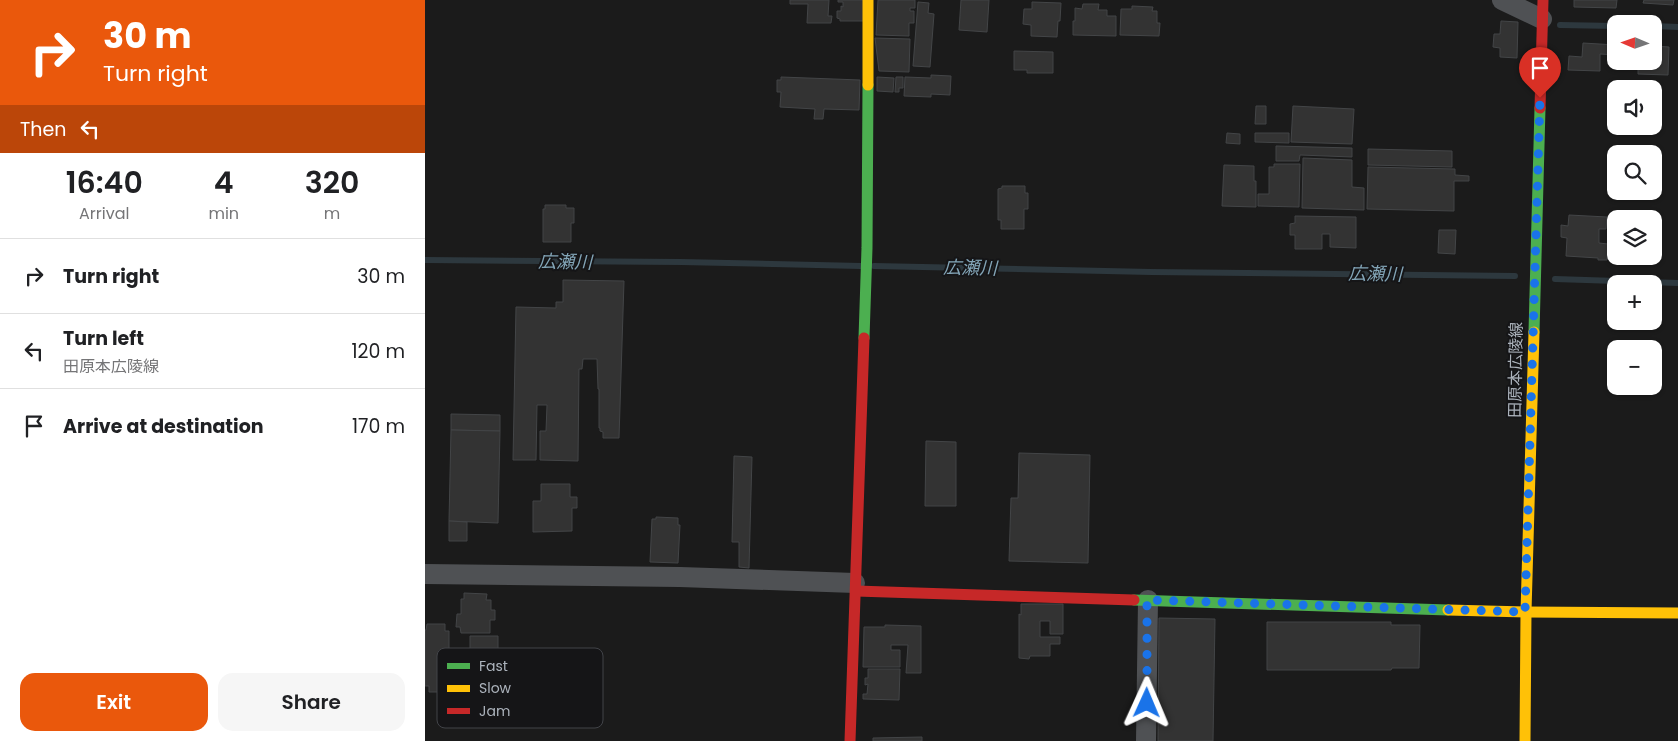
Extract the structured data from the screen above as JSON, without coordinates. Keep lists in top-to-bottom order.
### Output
{
  "streets": {
    "street": ["田原本広陵線"]
  },
  "water": ["広瀬川"],
  "legend": ["Fast", "Slow", "Jam"],
  "north": "left",
  "page": {
    "turn": ["30 m", "Turn right"],
    "map_buttons": ["+", "−"],
    "then": "Then",
    "eta": [
      "16:40",
      "Arrival",
      "4",
      "min",
      "320",
      "m"
    ],
    "list": [
      {
        "name": "Turn right",
        "value": "30 m"
      },
      {
        "name": "Turn left",
        "note": "田原本広陵線",
        "value": "120 m"
      },
      {
        "name": "Arrive at destination",
        "value": "170 m"
      }
    ],
    "buttons": ["Exit", "Share"]
  }
}
